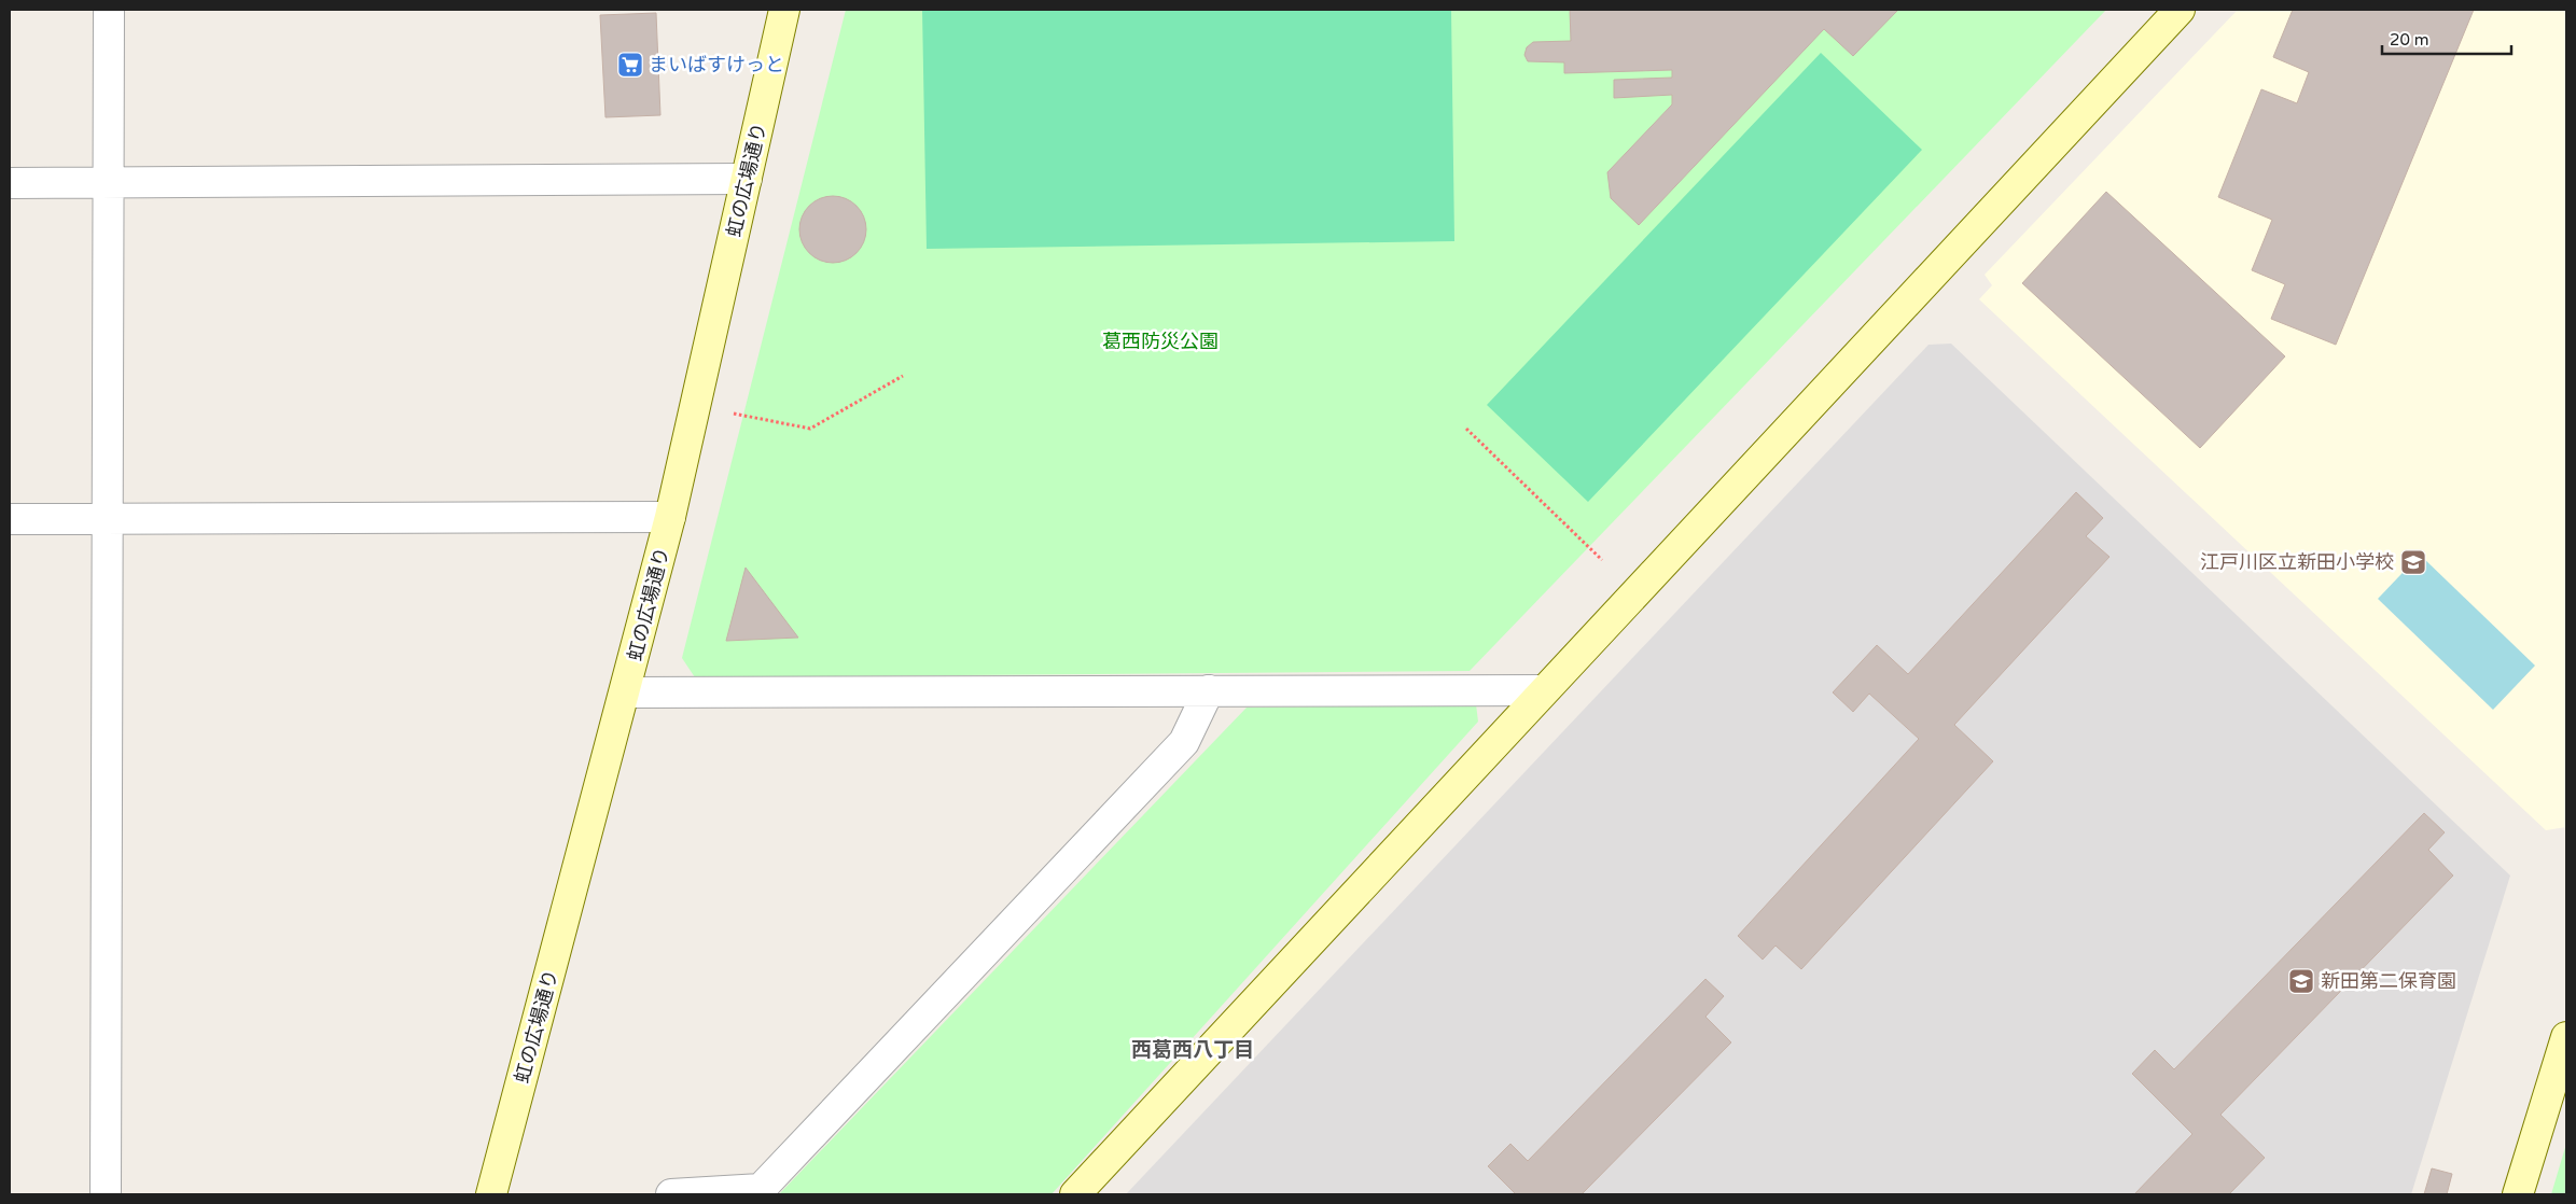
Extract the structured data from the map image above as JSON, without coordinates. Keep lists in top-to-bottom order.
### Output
{
  "streets": {
    "street": ["虹の広場通り"]
  },
  "districts": ["西葛西八丁目"],
  "parks": ["葛西防災公園"],
  "places": {
    "supermarket": ["まいばすけっと"],
    "school or university": ["江戸川区立新田小学校", "新田第二保育園"]
  },
  "scale_bar": "20 m"
}
